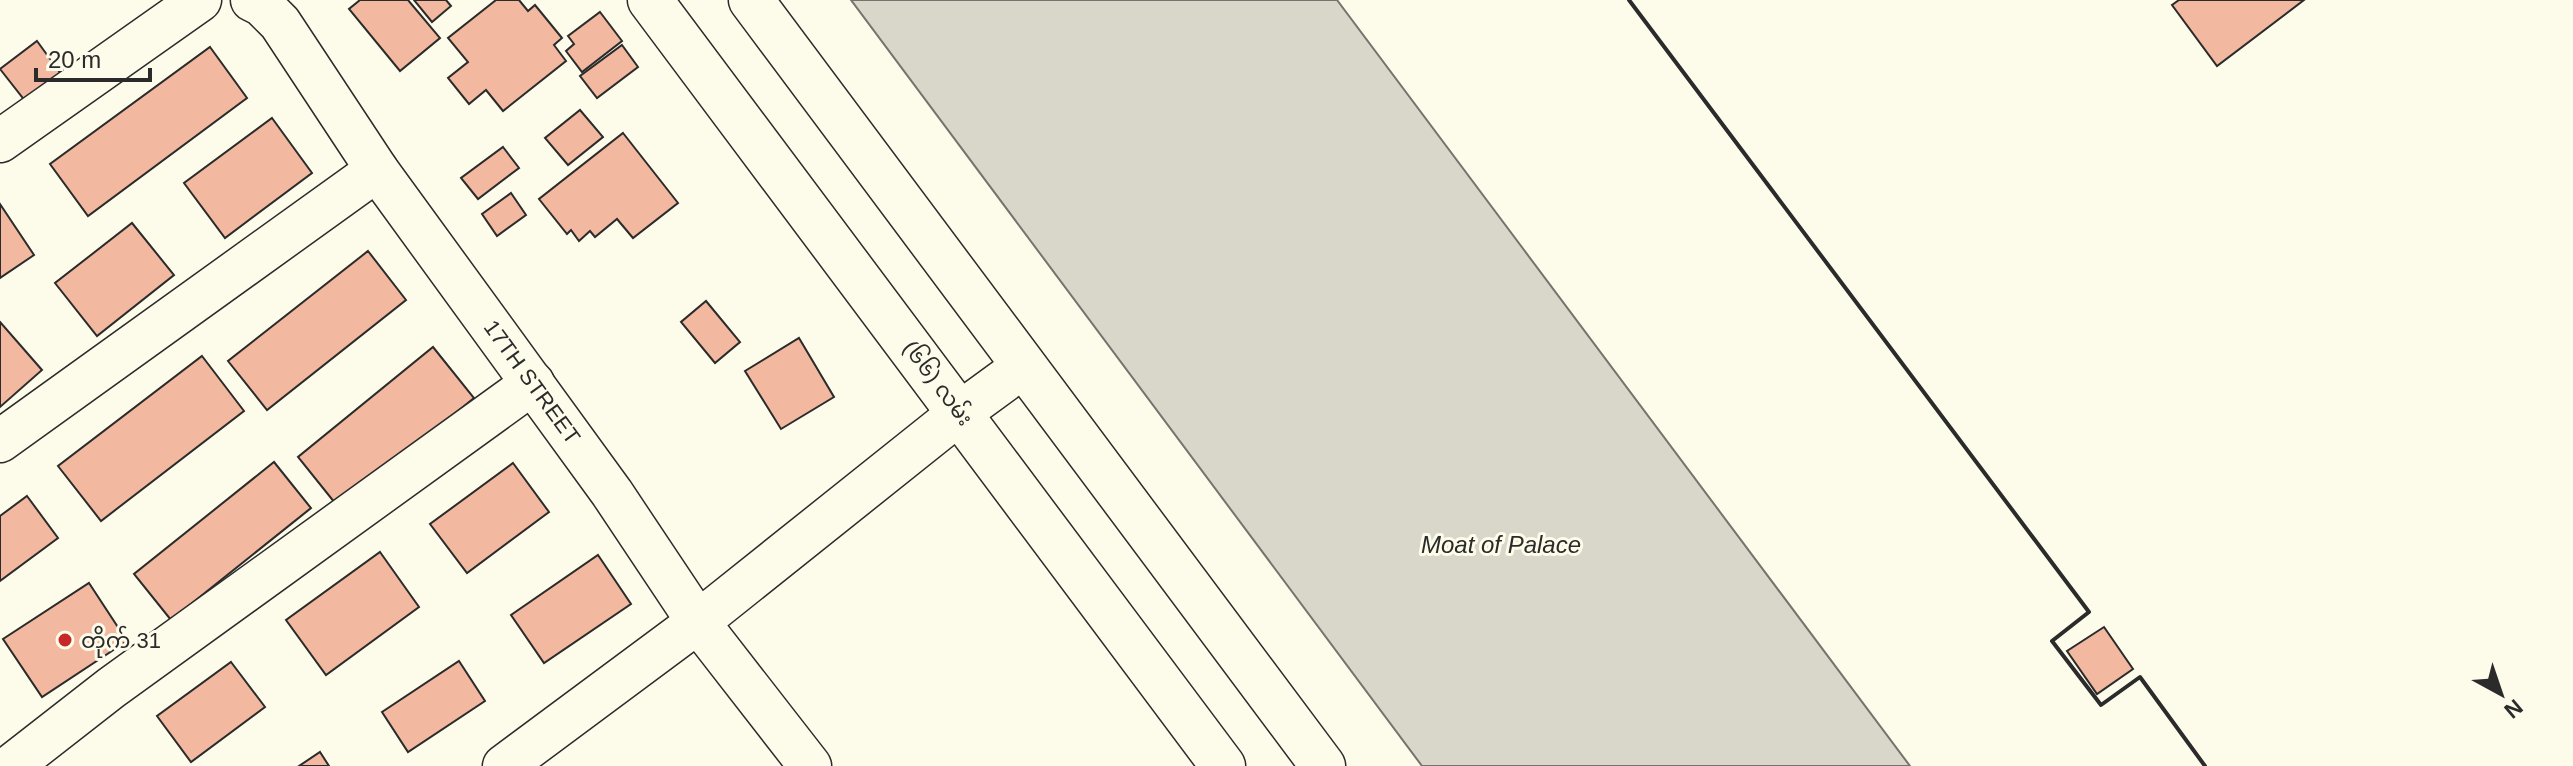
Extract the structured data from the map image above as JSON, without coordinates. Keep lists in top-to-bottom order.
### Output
{
  "streets": {
    "main road": ["(၆၆) လမ်း"],
    "street": ["17TH STREET"]
  },
  "water": ["Moat of Palace"],
  "places": ["တိုက် 31"],
  "scale_bar": "20 m",
  "north": "bottom right"
}
